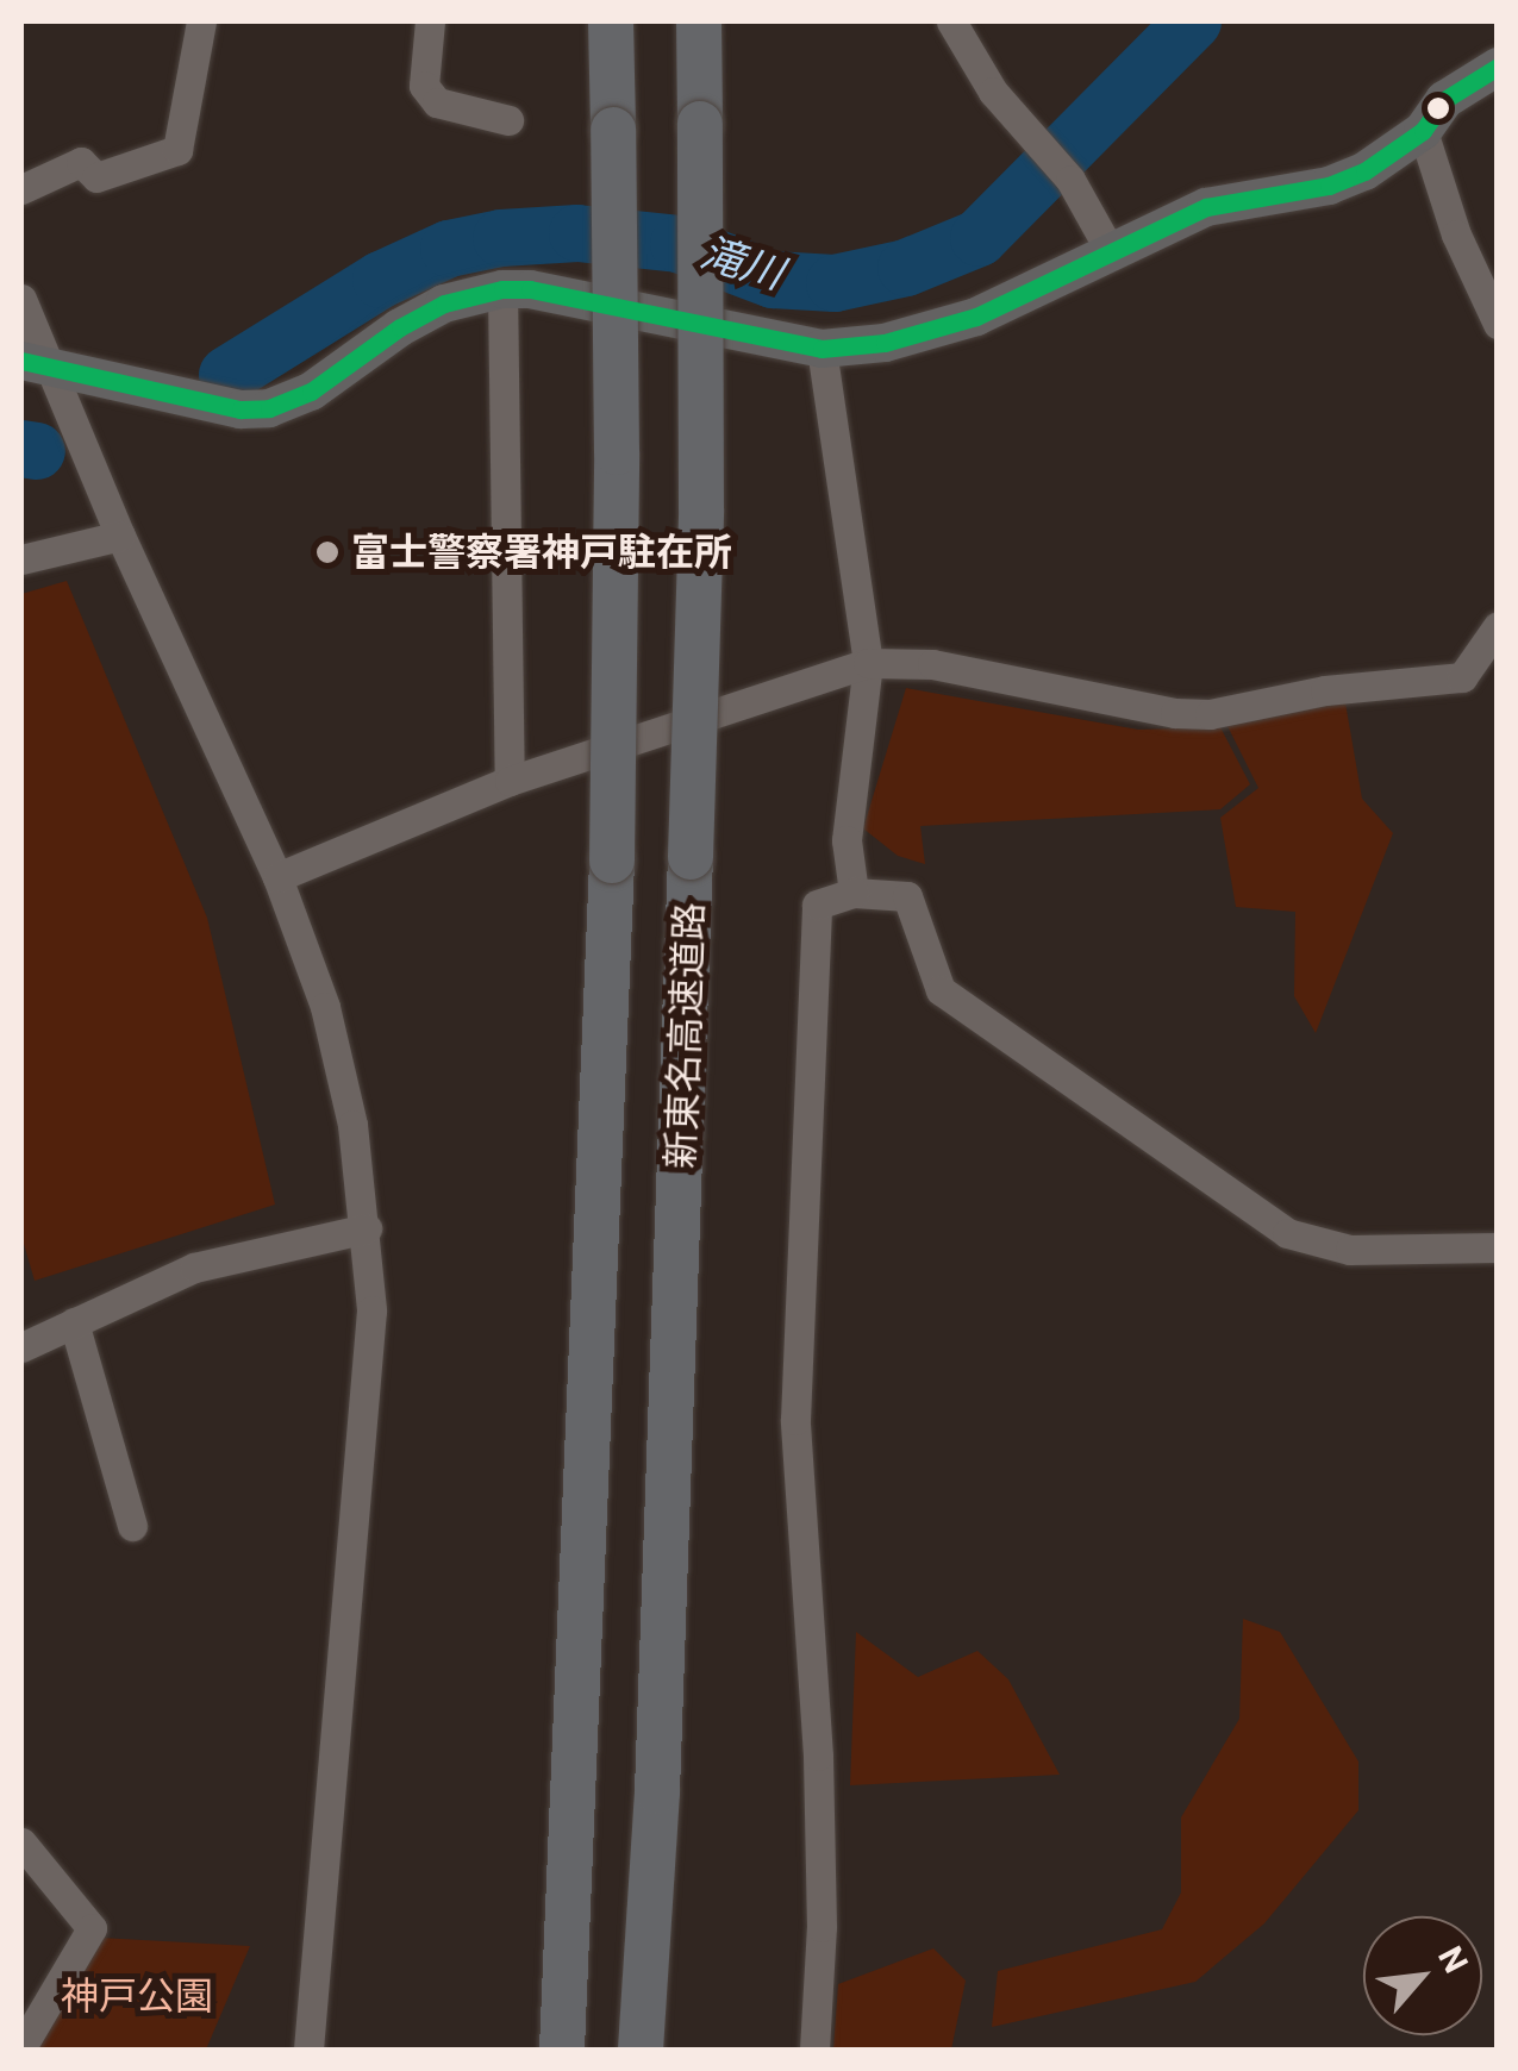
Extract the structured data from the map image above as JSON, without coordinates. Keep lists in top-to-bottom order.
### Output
{
  "streets": {
    "highway": ["新東名高速道路"]
  },
  "water": ["滝川"],
  "parks": ["神戸公園"],
  "places": ["富士警察署神戸駐在所"],
  "north": "top right"
}
